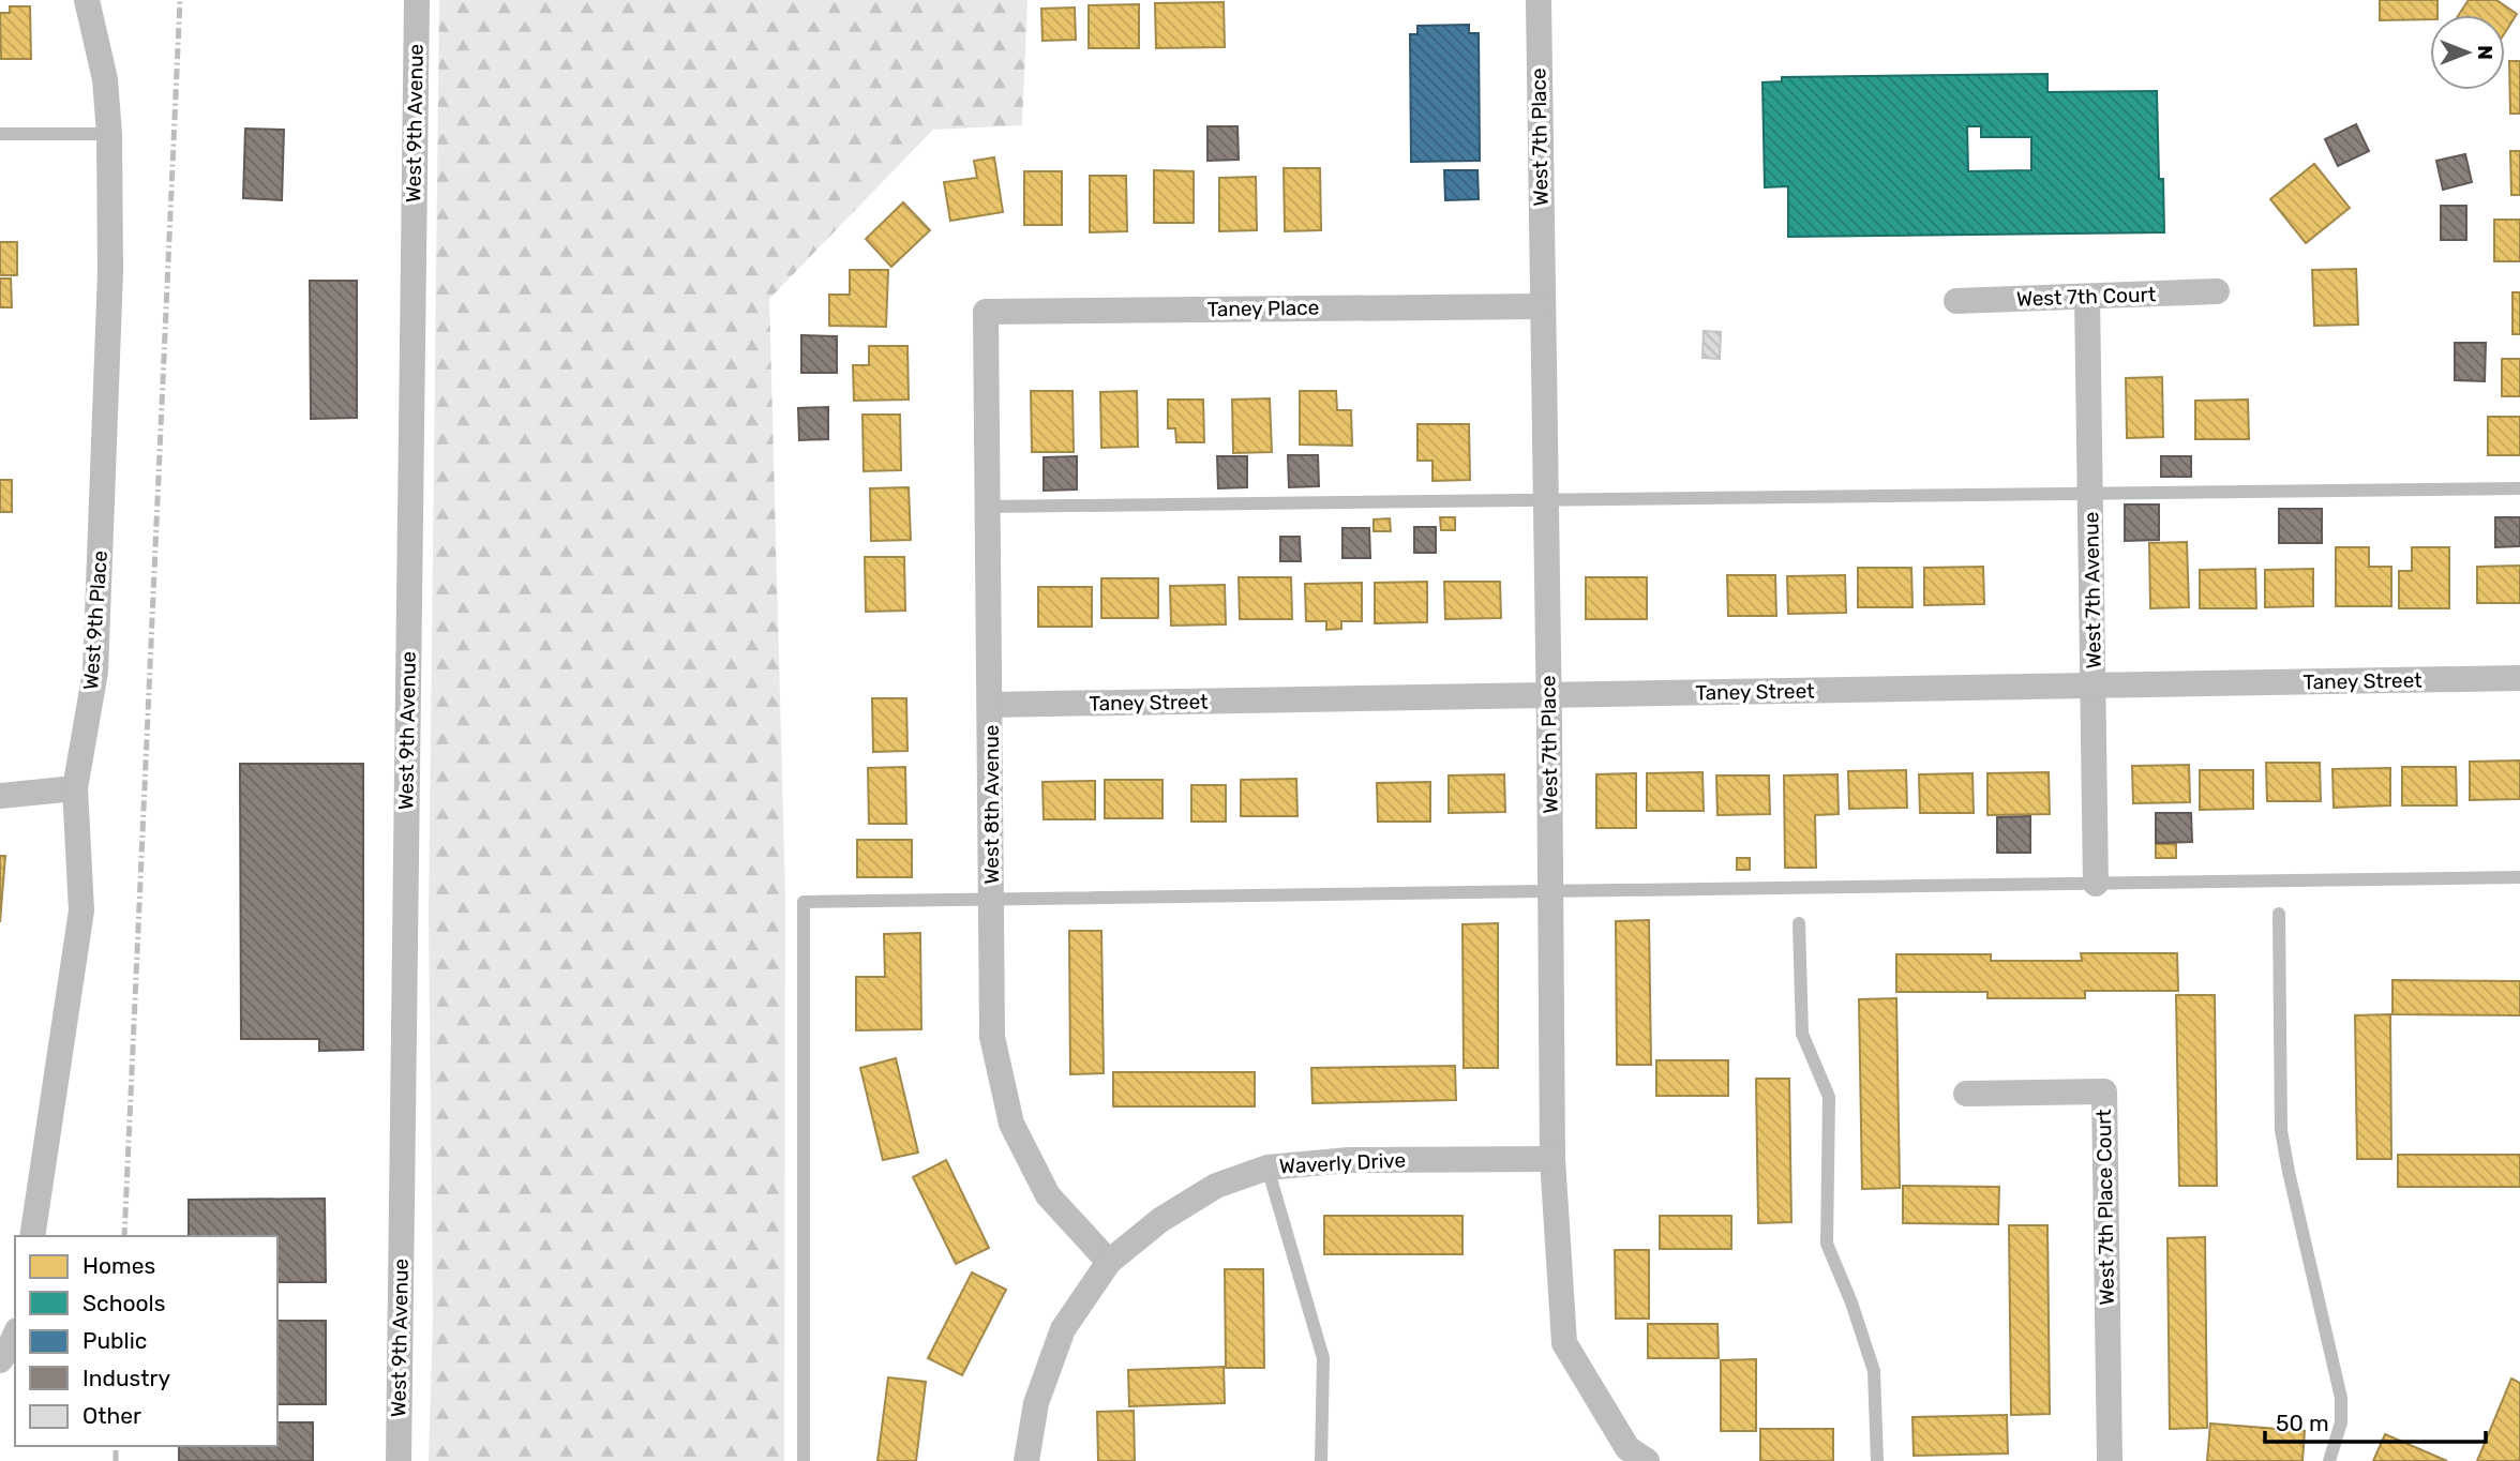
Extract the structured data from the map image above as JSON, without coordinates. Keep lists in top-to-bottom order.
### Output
{
  "streets": {
    "street": [
      "West 9th Avenue",
      "West 7th Place",
      "West 7th Court",
      "Taney Place",
      "West 7th Avenue",
      "West 9th Place",
      "Taney Street",
      "West 8th Avenue",
      "Waverly Drive",
      "West 7th Place Court"
    ]
  },
  "crossings": [
    ["West 7th Place", "Taney Place"],
    ["West 7th Place", "Taney Street"],
    ["West 7th Place", "Waverly Drive"],
    ["West 7th Court", "West 7th Avenue"],
    ["Taney Place", "West 8th Avenue"],
    ["West 7th Avenue", "Taney Street"],
    ["Taney Street", "West 8th Avenue"],
    ["West 8th Avenue", "Waverly Drive"]
  ],
  "legend": [
    "Homes",
    "Schools",
    "Public",
    "Industry",
    "Other"
  ],
  "scale_bar": "50 m",
  "north": "right"
}
